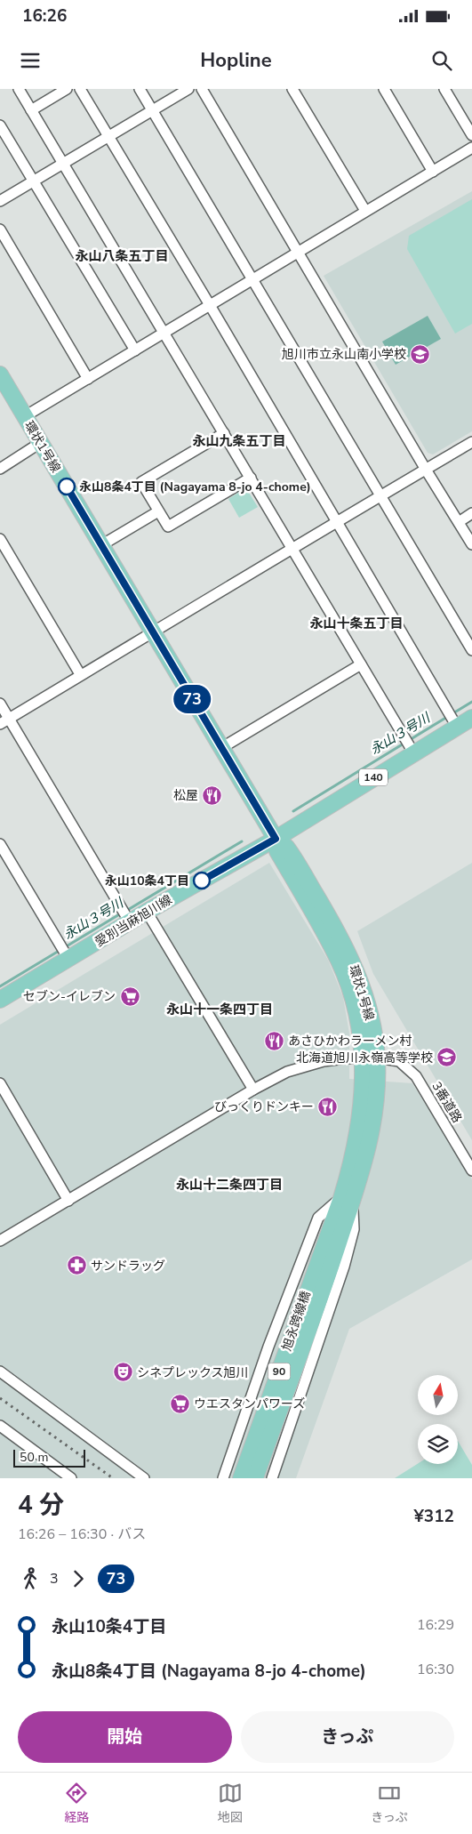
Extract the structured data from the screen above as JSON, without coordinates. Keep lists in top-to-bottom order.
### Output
{
  "streets": {
    "main road": [
      "環状1号線",
      "140",
      "愛別当麻旭川線",
      "旭永跨線橋",
      "90"
    ],
    "street": ["3番道路"]
  },
  "crossings": [
    ["環状1号線", "愛別当麻旭川線"],
    ["環状1号線", "3番道路"],
    ["環状1号線", "旭永跨線橋"]
  ],
  "districts": [
    "永山八条五丁目",
    "永山九条五丁目",
    "永山十条五丁目",
    "永山十一条四丁目",
    "永山十二条四丁目"
  ],
  "water": ["永山３号川"],
  "places": {
    "school or university": ["旭川市立永山南小学校", "北海道旭川永嶺高等学校"],
    "other": ["永山8条4丁目 (Nagayama 8-jo 4-chome)", "永山10条4丁目"],
    "restaurant": ["松屋", "あさひかわラーメン村", "びっくりドンキー"],
    "supermarket": ["セブン-イレブン", "ウエスタンパワーズ"],
    "pharmacy": ["サンドラッグ"],
    "theatre": ["シネプレックス旭川"]
  },
  "lines": ["bus line 73"],
  "scale_bar": "50 m",
  "north": "top",
  "page": {
    "status": "16:26",
    "header": "Hopline",
    "on_map": "73",
    "scale": "50 m",
    "heading": ["4 分", "16:26 – 16:30 · バス", "¥312"],
    "legs": ["3", "73"],
    "list": [
      {
        "name": "永山10条4丁目",
        "value": "16:29"
      },
      {
        "name": "永山8条4丁目 (Nagayama 8-jo 4-chome)",
        "value": "16:30"
      }
    ],
    "buttons": ["開始", "きっぷ"],
    "tabs": ["経路", "地図", "きっぷ"]
  }
}
